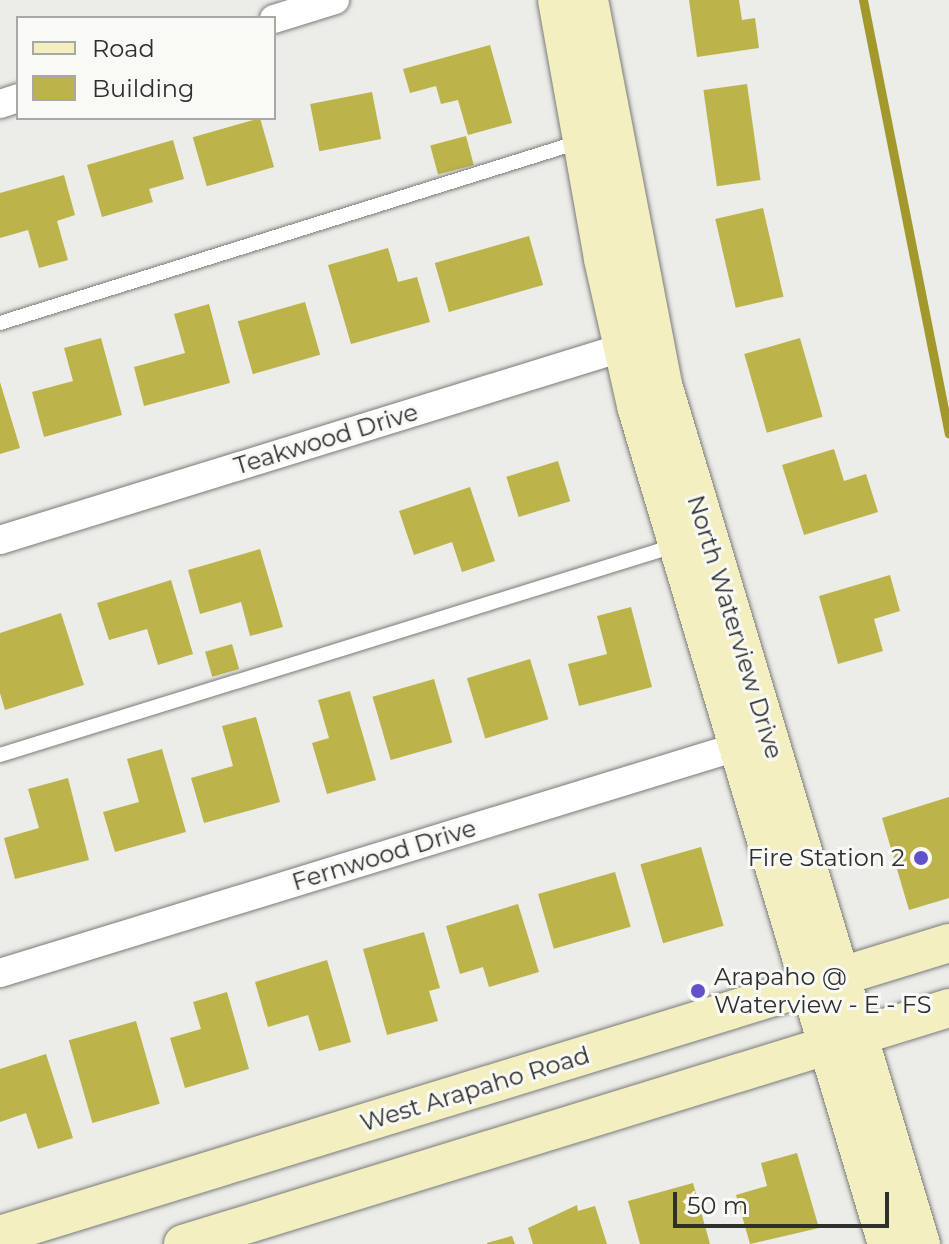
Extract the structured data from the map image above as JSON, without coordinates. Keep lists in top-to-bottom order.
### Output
{
  "streets": {
    "street": [
      "Teakwood Drive",
      "North Waterview Drive",
      "Fernwood Drive",
      "West Arapaho Road"
    ]
  },
  "crossings": [
    ["Teakwood Drive", "North Waterview Drive"],
    ["North Waterview Drive", "Fernwood Drive"],
    ["North Waterview Drive", "West Arapaho Road"]
  ],
  "places": ["Fire Station 2", "Arapaho @ Waterview - E - FS"],
  "legend": ["Road", "Building"],
  "scale_bar": "50 m"
}
